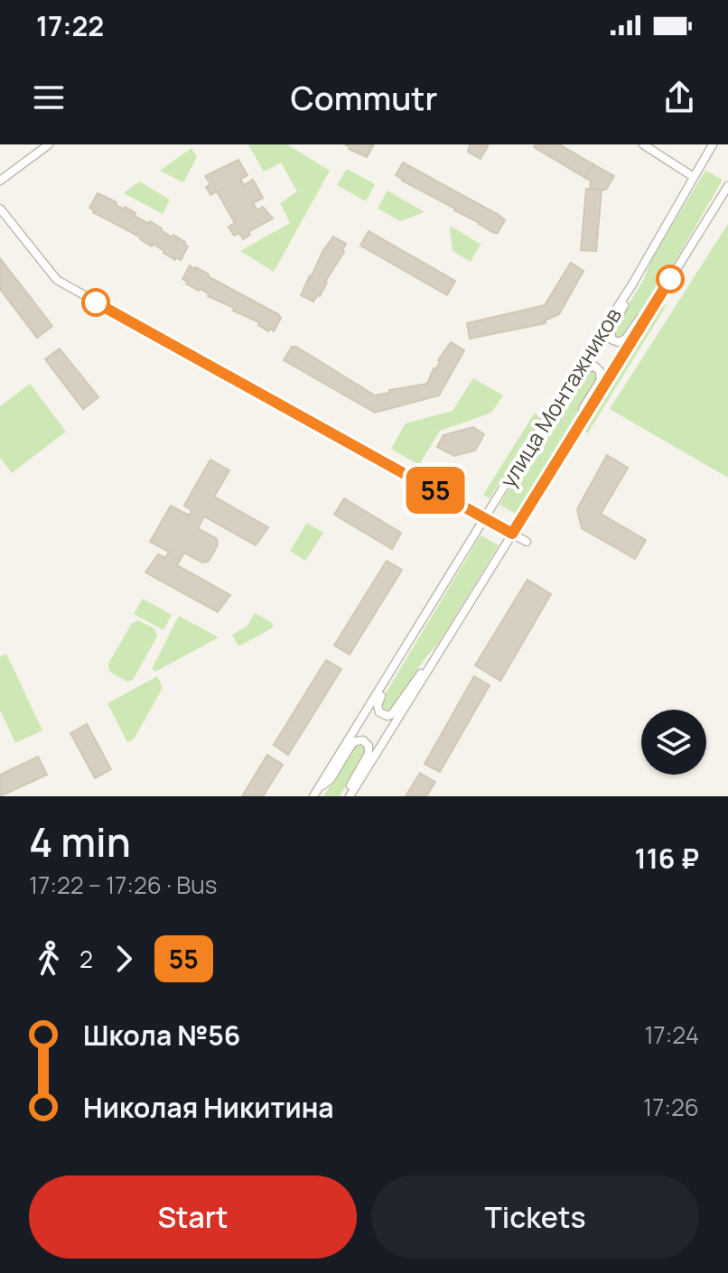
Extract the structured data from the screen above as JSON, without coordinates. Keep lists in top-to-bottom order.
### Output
{
  "streets": {
    "street": ["улица Монтажников"]
  },
  "lines": ["bus line 55"],
  "page": {
    "status": "17:22",
    "header": "Commutr",
    "on_map": "55",
    "heading": ["4 min", "17:22 – 17:26 · Bus", "116 ₽"],
    "legs": ["2", "55"],
    "list": [
      {
        "name": "Школа №56",
        "value": "17:24"
      },
      {
        "name": "Николая Никитина",
        "value": "17:26"
      }
    ],
    "buttons": ["Start", "Tickets"]
  }
}
